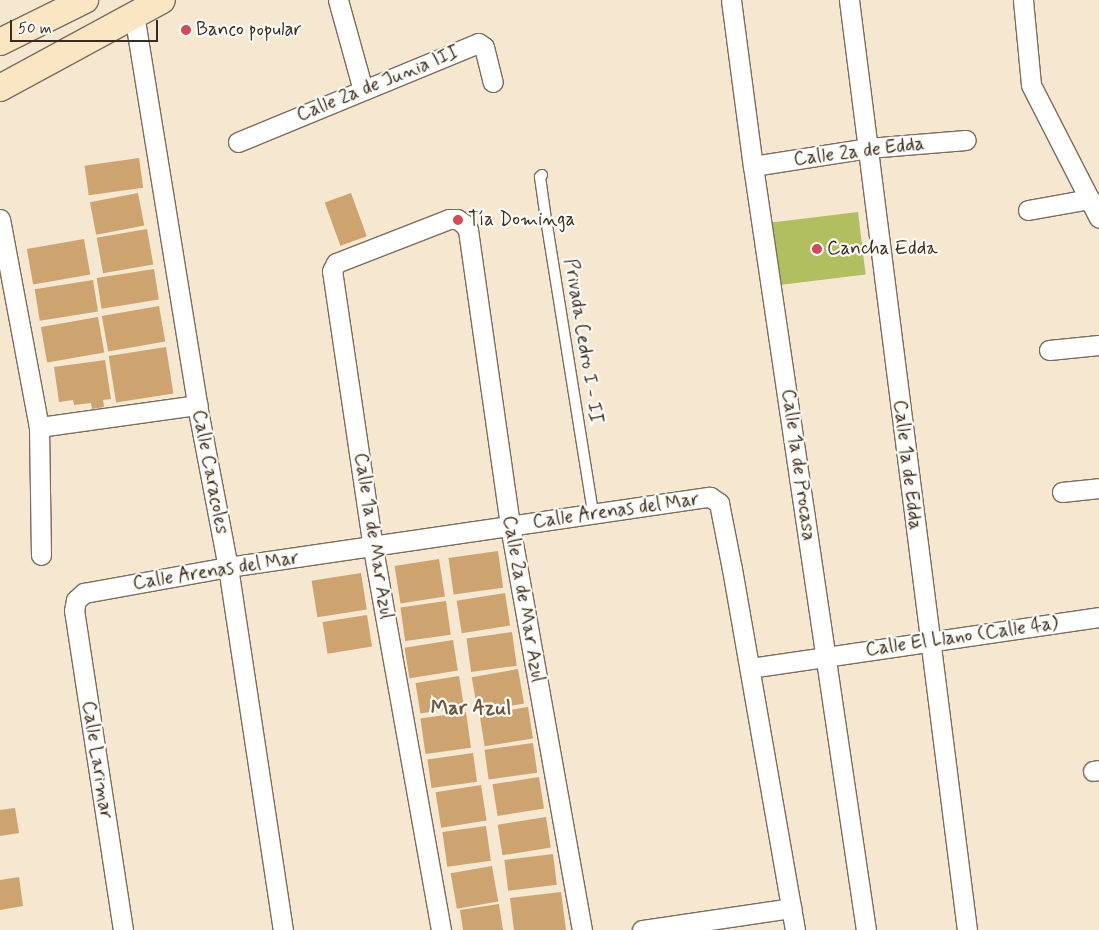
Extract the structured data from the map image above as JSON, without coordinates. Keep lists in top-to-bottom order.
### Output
{
  "streets": {
    "street": [
      "Calle 2a de Junia III",
      "Calle 2a de Edda",
      "Calle 1a de Procasa",
      "Calle 1a de Edda",
      "Calle Caracoles",
      "Calle Arenas del Mar",
      "Calle 1a de Mar Azul",
      "Calle 2a de Mar Azul",
      "Calle El Llano (Calle 4a)",
      "Calle Larimar"
    ],
    "lane": ["Privada Cedro I - II"]
  },
  "crossings": [
    ["Calle 2a de Edda", "Calle 1a de Procasa"],
    ["Calle 2a de Edda", "Calle 1a de Edda"],
    ["Privada Cedro I - II", "Calle Arenas del Mar"],
    ["Calle 1a de Procasa", "Calle El Llano (Calle 4a)"],
    ["Calle 1a de Edda", "Calle El Llano (Calle 4a)"],
    ["Calle Caracoles", "Calle Arenas del Mar"],
    ["Calle Arenas del Mar", "Calle 1a de Mar Azul"],
    ["Calle Arenas del Mar", "Calle 2a de Mar Azul"],
    ["Calle Arenas del Mar", "Calle El Llano (Calle 4a)"],
    ["Calle Arenas del Mar", "Calle Larimar"],
    ["Calle 1a de Mar Azul", "Calle 2a de Mar Azul"]
  ],
  "districts": ["Mar Azul"],
  "places": ["Banco popular", "Tía Dominga", "Cancha Edda"],
  "scale_bar": "50 m"
}
